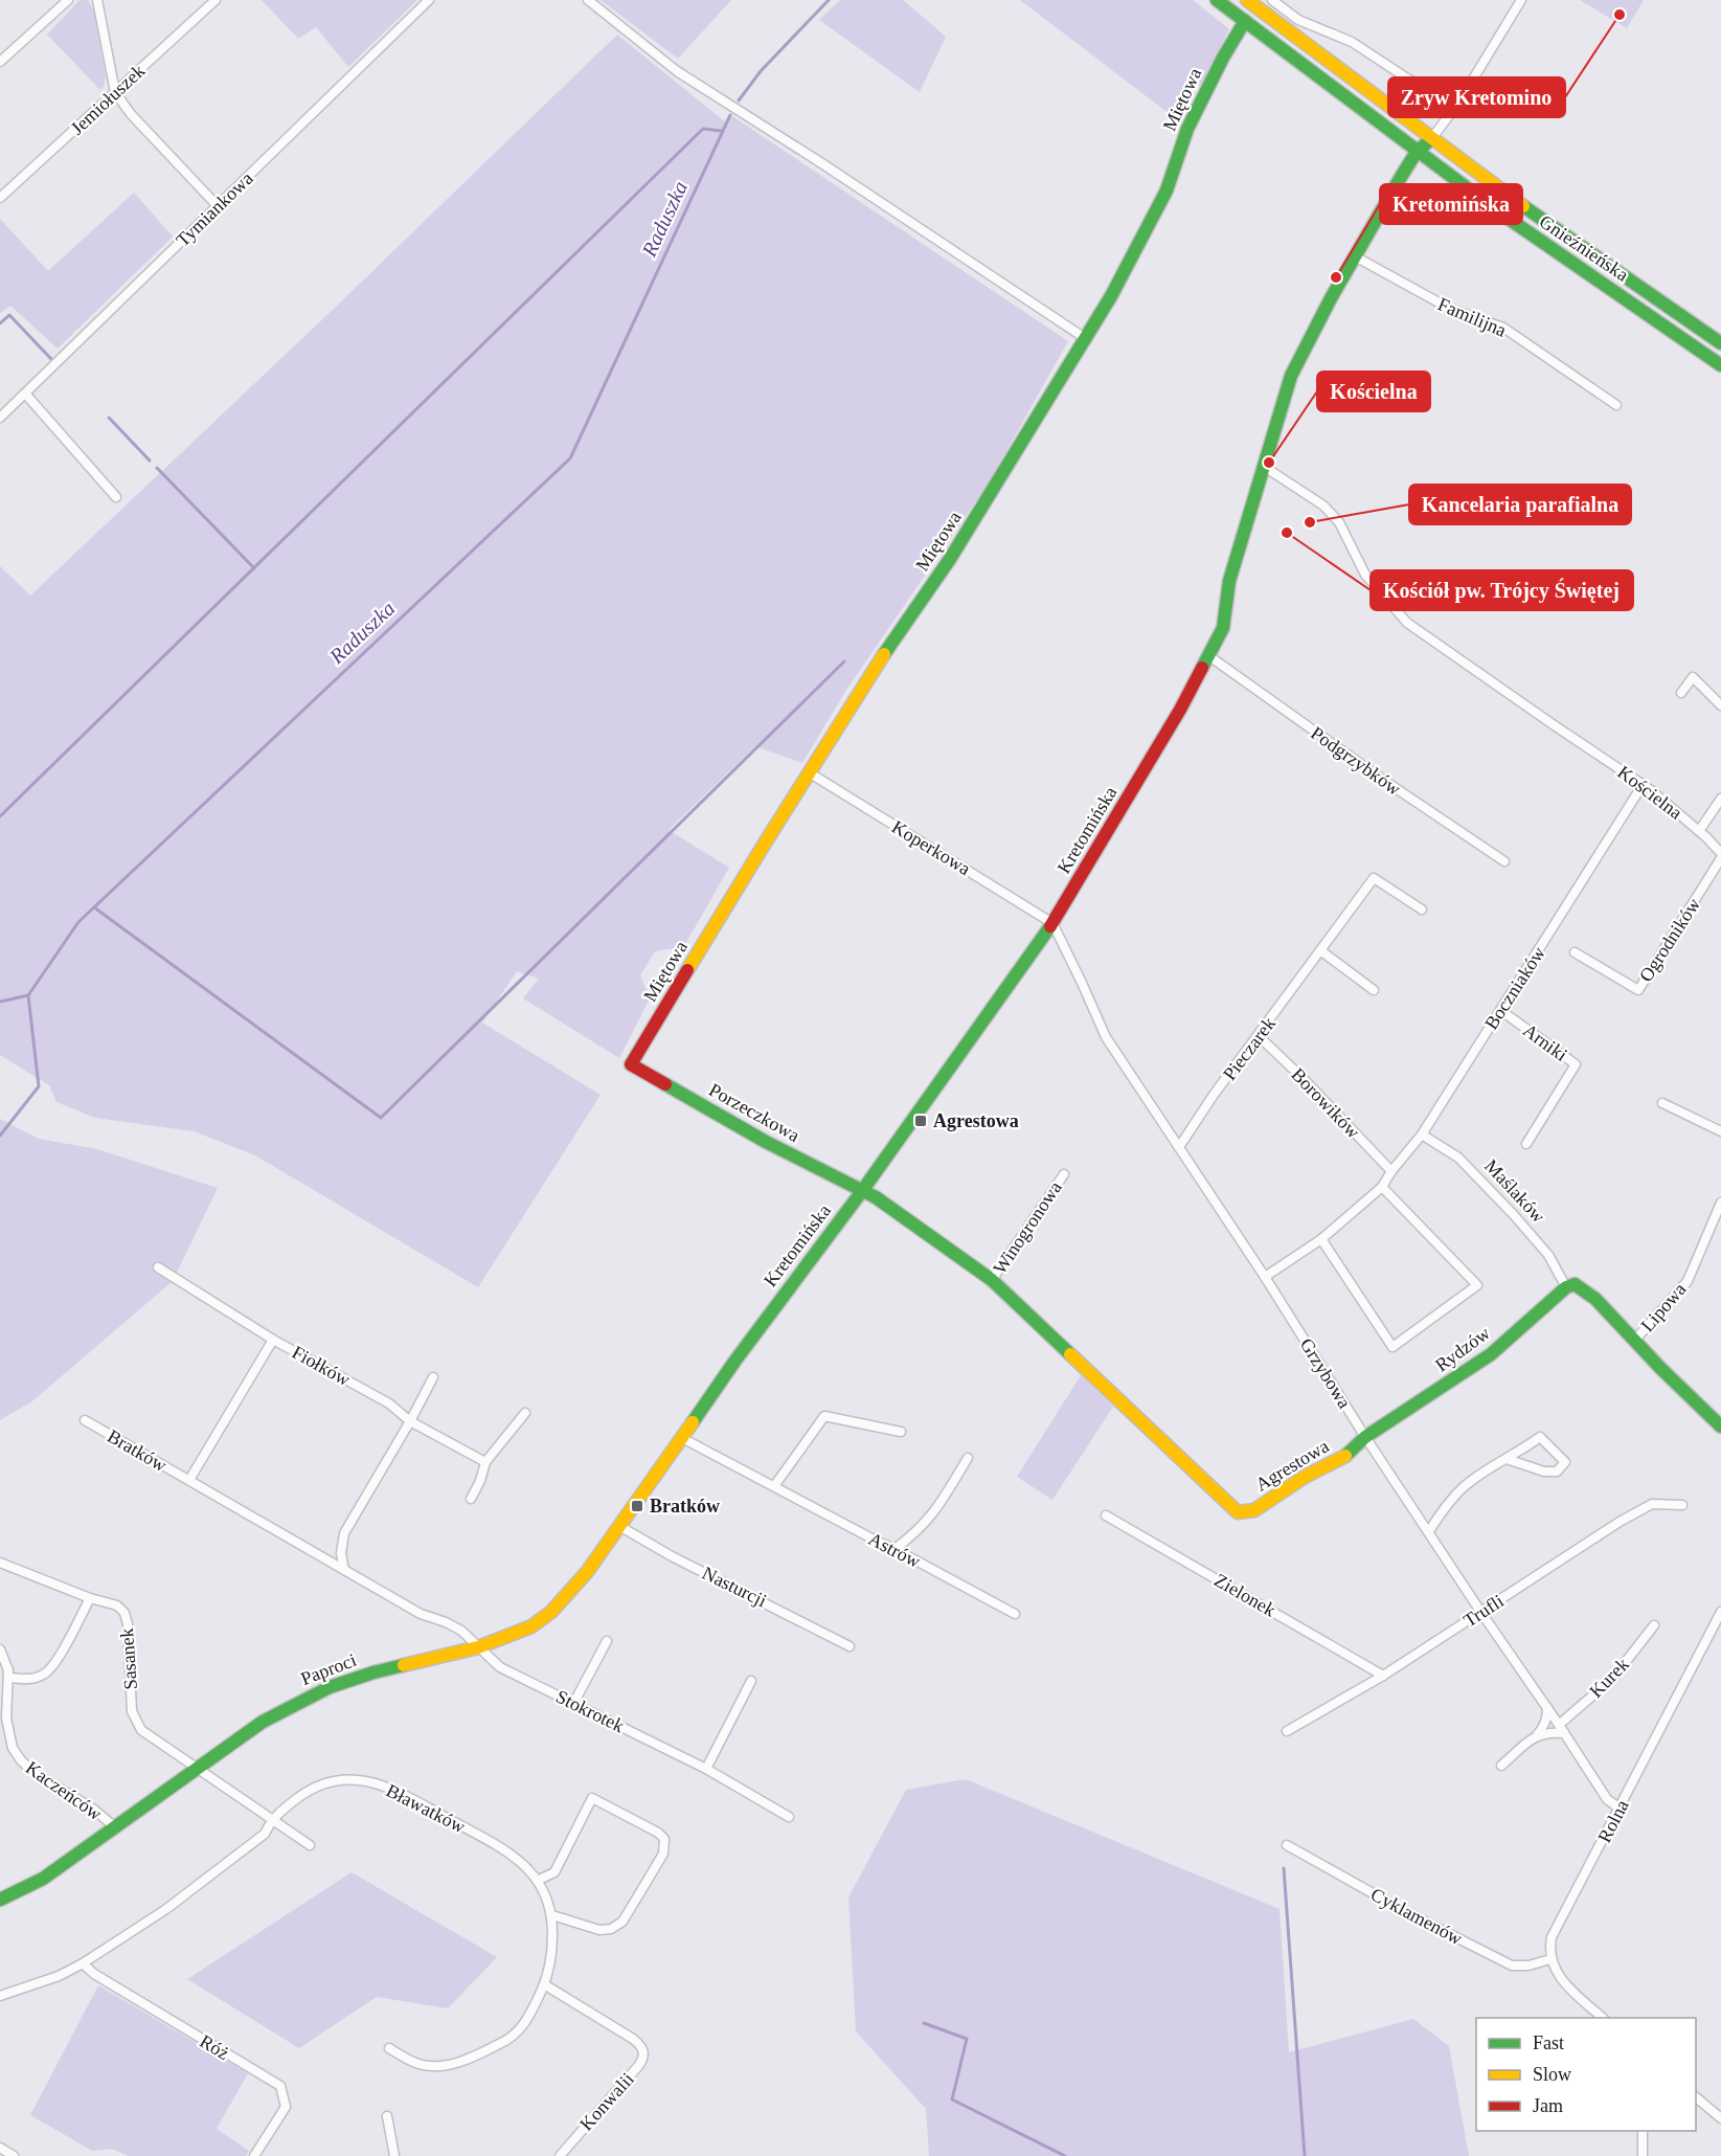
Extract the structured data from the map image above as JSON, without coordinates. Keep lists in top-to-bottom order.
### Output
{
  "streets": {
    "street": [
      "Jemiołuszek",
      "Miętowa",
      "Tymiankowa",
      "Gnieźnieńska",
      "Familijna",
      "Podgrzybków",
      "Kościelna",
      "Kretomińska",
      "Koperkowa",
      "Ogrodników",
      "Boczniaków",
      "Arniki",
      "Pieczarek",
      "Borowików",
      "Porzeczkowa",
      "Maślaków",
      "Winogronowa",
      "Lipowa",
      "Rydzów",
      "Fiołków",
      "Grzybowa",
      "Bratków",
      "Agrestowa",
      "Astrów",
      "Nasturcji",
      "Zielonek",
      "Trufli",
      "Sasanek",
      "Paproci",
      "Kurek",
      "Stokrotek",
      "Kaczeńców",
      "Bławatków",
      "Rolna",
      "Cyklamenów",
      "Róż",
      "Konwalii"
    ]
  },
  "crossings": [
    ["Miętowa", "Gnieźnieńska"],
    ["Miętowa", "Koperkowa"],
    ["Miętowa", "Porzeczkowa"],
    ["Gnieźnieńska", "Kretomińska"],
    ["Familijna", "Kretomińska"],
    ["Podgrzybków", "Kretomińska"],
    ["Kościelna", "Kretomińska"],
    ["Kościelna", "Boczniaków"],
    ["Kretomińska", "Koperkowa"],
    ["Kretomińska", "Porzeczkowa"],
    ["Kretomińska", "Grzybowa"],
    ["Kretomińska", "Agrestowa"],
    ["Kretomińska", "Astrów"],
    ["Kretomińska", "Paproci"],
    ["Koperkowa", "Grzybowa"],
    ["Boczniaków", "Arniki"],
    ["Boczniaków", "Borowików"],
    ["Boczniaków", "Maślaków"],
    ["Boczniaków", "Grzybowa"],
    ["Pieczarek", "Borowików"],
    ["Pieczarek", "Grzybowa"],
    ["Porzeczkowa", "Agrestowa"],
    ["Maślaków", "Lipowa"],
    ["Maślaków", "Rydzów"],
    ["Winogronowa", "Agrestowa"],
    ["Rydzów", "Grzybowa"],
    ["Rydzów", "Agrestowa"],
    ["Fiołków", "Bratków"],
    ["Grzybowa", "Agrestowa"],
    ["Grzybowa", "Trufli"],
    ["Grzybowa", "Kurek"],
    ["Grzybowa", "Rolna"],
    ["Bratków", "Paproci"],
    ["Bratków", "Stokrotek"],
    ["Nasturcji", "Paproci"],
    ["Zielonek", "Trufli"],
    ["Sasanek", "Paproci"],
    ["Paproci", "Stokrotek"],
    ["Paproci", "Kaczeńców"],
    ["Bławatków", "Konwalii"],
    ["Rolna", "Cyklamenów"]
  ],
  "water": ["Raduszka"],
  "places": {
    "other": [
      "Zryw Kretomino",
      "Kretomińska",
      "Kościelna",
      "Kancelaria parafialna",
      "Kościół pw. Trójcy Świętej"
    ],
    "transit": ["Agrestowa", "Bratków"]
  },
  "legend": ["Fast", "Slow", "Jam"]
}
